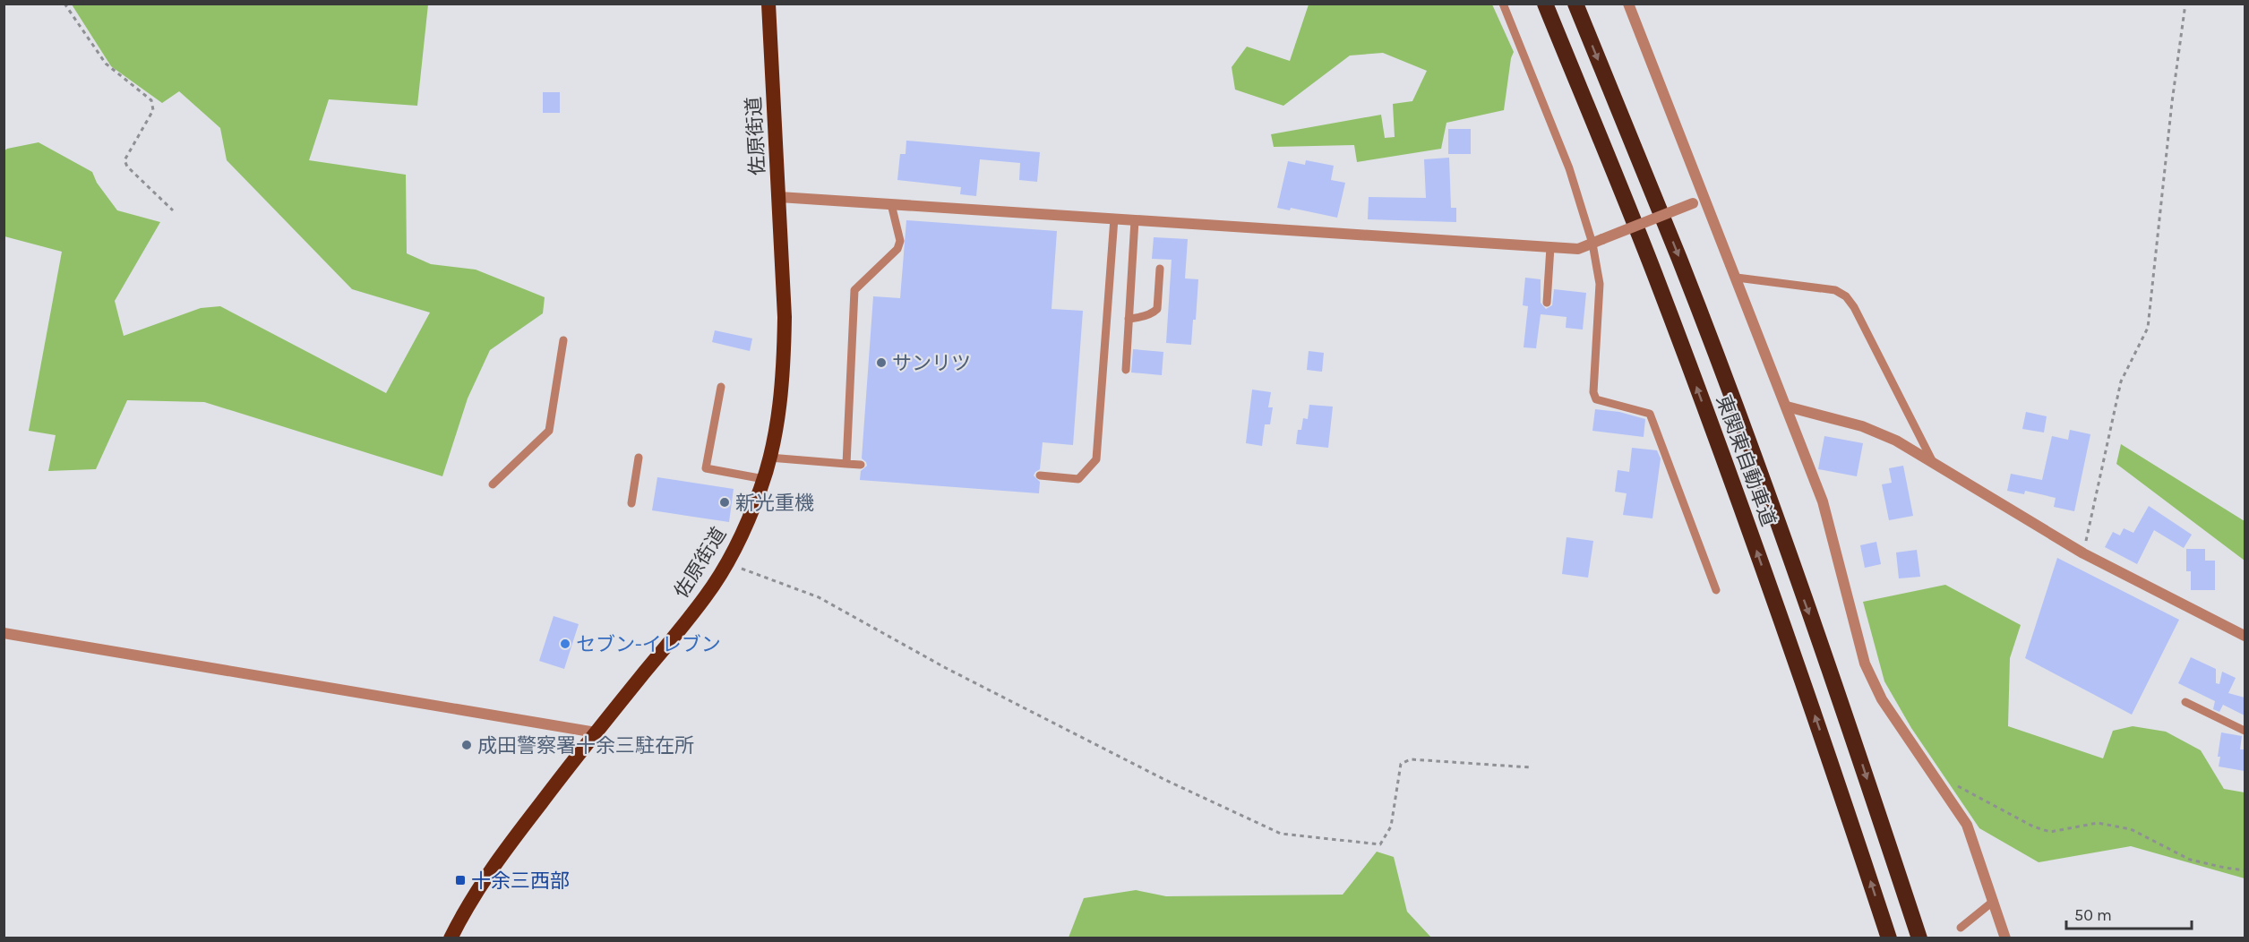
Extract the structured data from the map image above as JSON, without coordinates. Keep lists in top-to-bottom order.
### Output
{
  "streets": {
    "highway": ["佐原街道", "東関東自動車道"]
  },
  "places": {
    "other": [
      "サンリツ",
      "新光重機",
      "セブン-イレブン",
      "成田警察署十余三駐在所"
    ],
    "transit": ["十余三西部"]
  },
  "scale_bar": "50 m"
}
